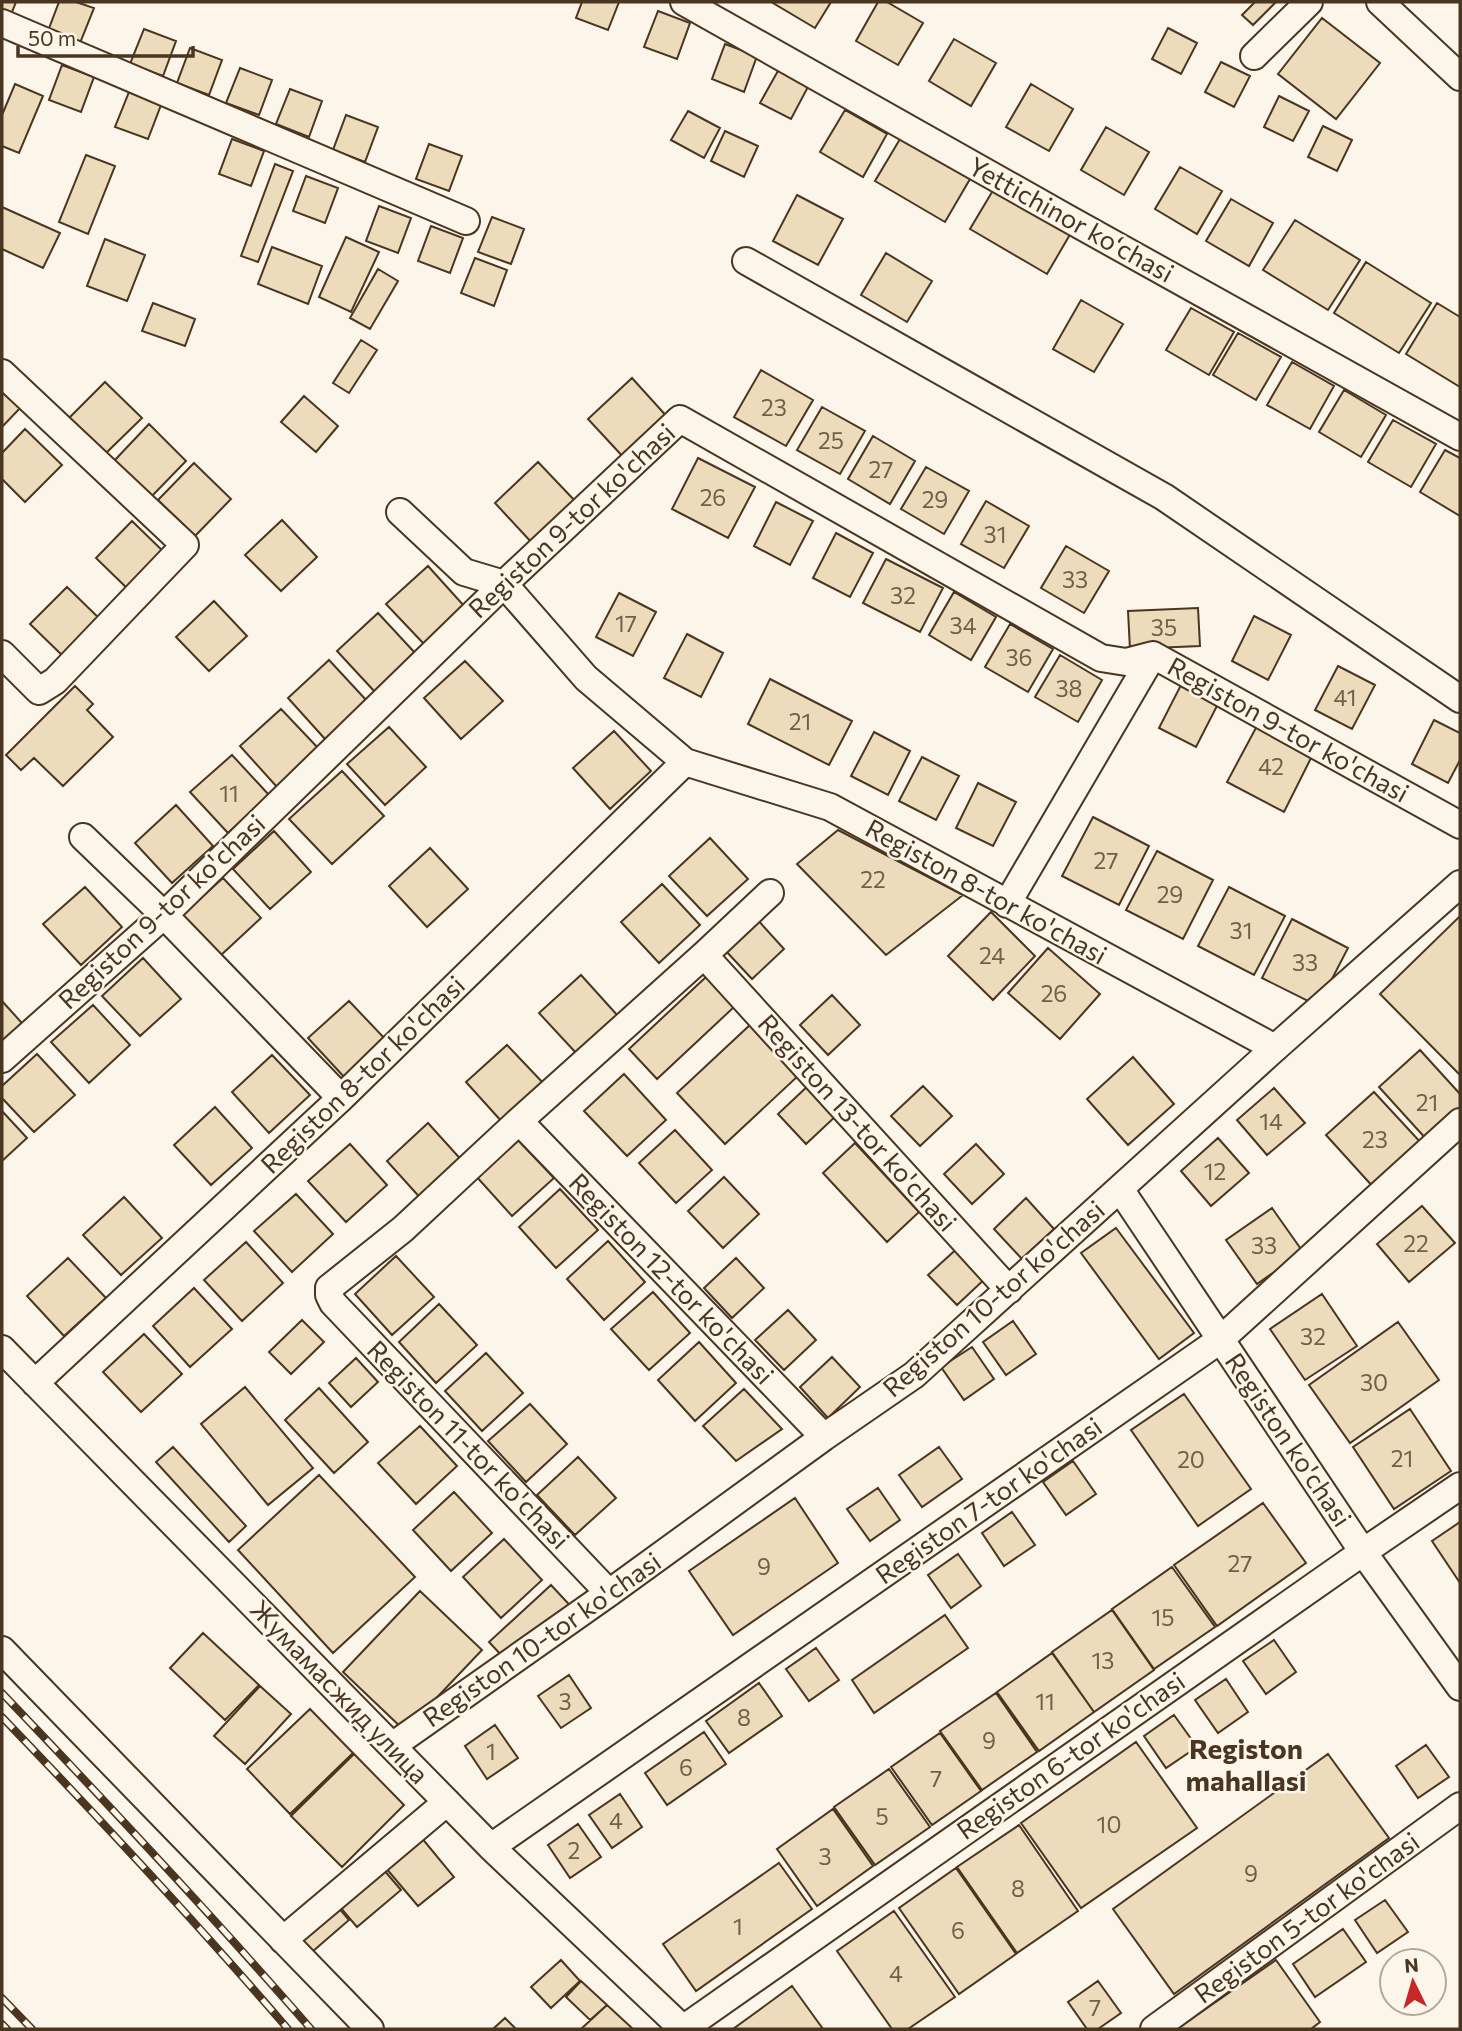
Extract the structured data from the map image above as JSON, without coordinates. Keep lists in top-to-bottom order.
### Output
{
  "streets": {
    "street": [
      "Yettichinor ko‘chasi",
      "Registon 9-tor ko'chasi",
      "Registon 8-tor ko'chasi",
      "Registon 13-tor ko'chasi",
      "Registon 12-tor ko'chasi",
      "Registon 10-tor ko'chasi",
      "Registon ko'chasi",
      "Registon 11-tor ko'chasi",
      "Registon 7-tor ko'chasi",
      "Жумамасжид улица",
      "Registon 6-tor ko'chasi",
      "Registon 5-tor ko'chasi"
    ]
  },
  "crossings": [
    ["Registon 9-tor ko'chasi", "Registon 8-tor ko'chasi"],
    ["Registon 8-tor ko'chasi", "Registon 10-tor ko'chasi"],
    ["Registon 8-tor ko'chasi", "Жумамасжид улица"],
    ["Registon 13-tor ko'chasi", "Registon 10-tor ko'chasi"],
    ["Registon 12-tor ko'chasi", "Registon 10-tor ko'chasi"],
    ["Registon 12-tor ko'chasi", "Registon 11-tor ko'chasi"],
    ["Registon 10-tor ko'chasi", "Registon ko'chasi"],
    ["Registon 10-tor ko'chasi", "Registon 11-tor ko'chasi"],
    ["Registon 10-tor ko'chasi", "Жумамасжид улица"],
    ["Registon ko'chasi", "Registon 7-tor ko'chasi"],
    ["Registon ko'chasi", "Registon 6-tor ko'chasi"],
    ["Registon 7-tor ko'chasi", "Жумамасжид улица"],
    ["Жумамасжид улица", "Registon 6-tor ko'chasi"]
  ],
  "districts": ["Registon mahallasi"],
  "house_numbers": [
    "23",
    "25",
    "27",
    "26",
    "29",
    "31",
    "33",
    "32",
    "17",
    "34",
    "35",
    "36",
    "38",
    "41",
    "21",
    "42",
    "11",
    "27",
    "22",
    "29",
    "31",
    "24",
    "33",
    "26",
    "21",
    "14",
    "23",
    "12",
    "22",
    "33",
    "32",
    "30",
    "21",
    "20",
    "27",
    "9",
    "15",
    "13",
    "3",
    "11",
    "8",
    "9",
    "1",
    "6",
    "7",
    "5",
    "4",
    "10",
    "2",
    "3",
    "9",
    "8",
    "1",
    "6",
    "4",
    "7"
  ],
  "scale_bar": "50 m",
  "north": "top"
}
